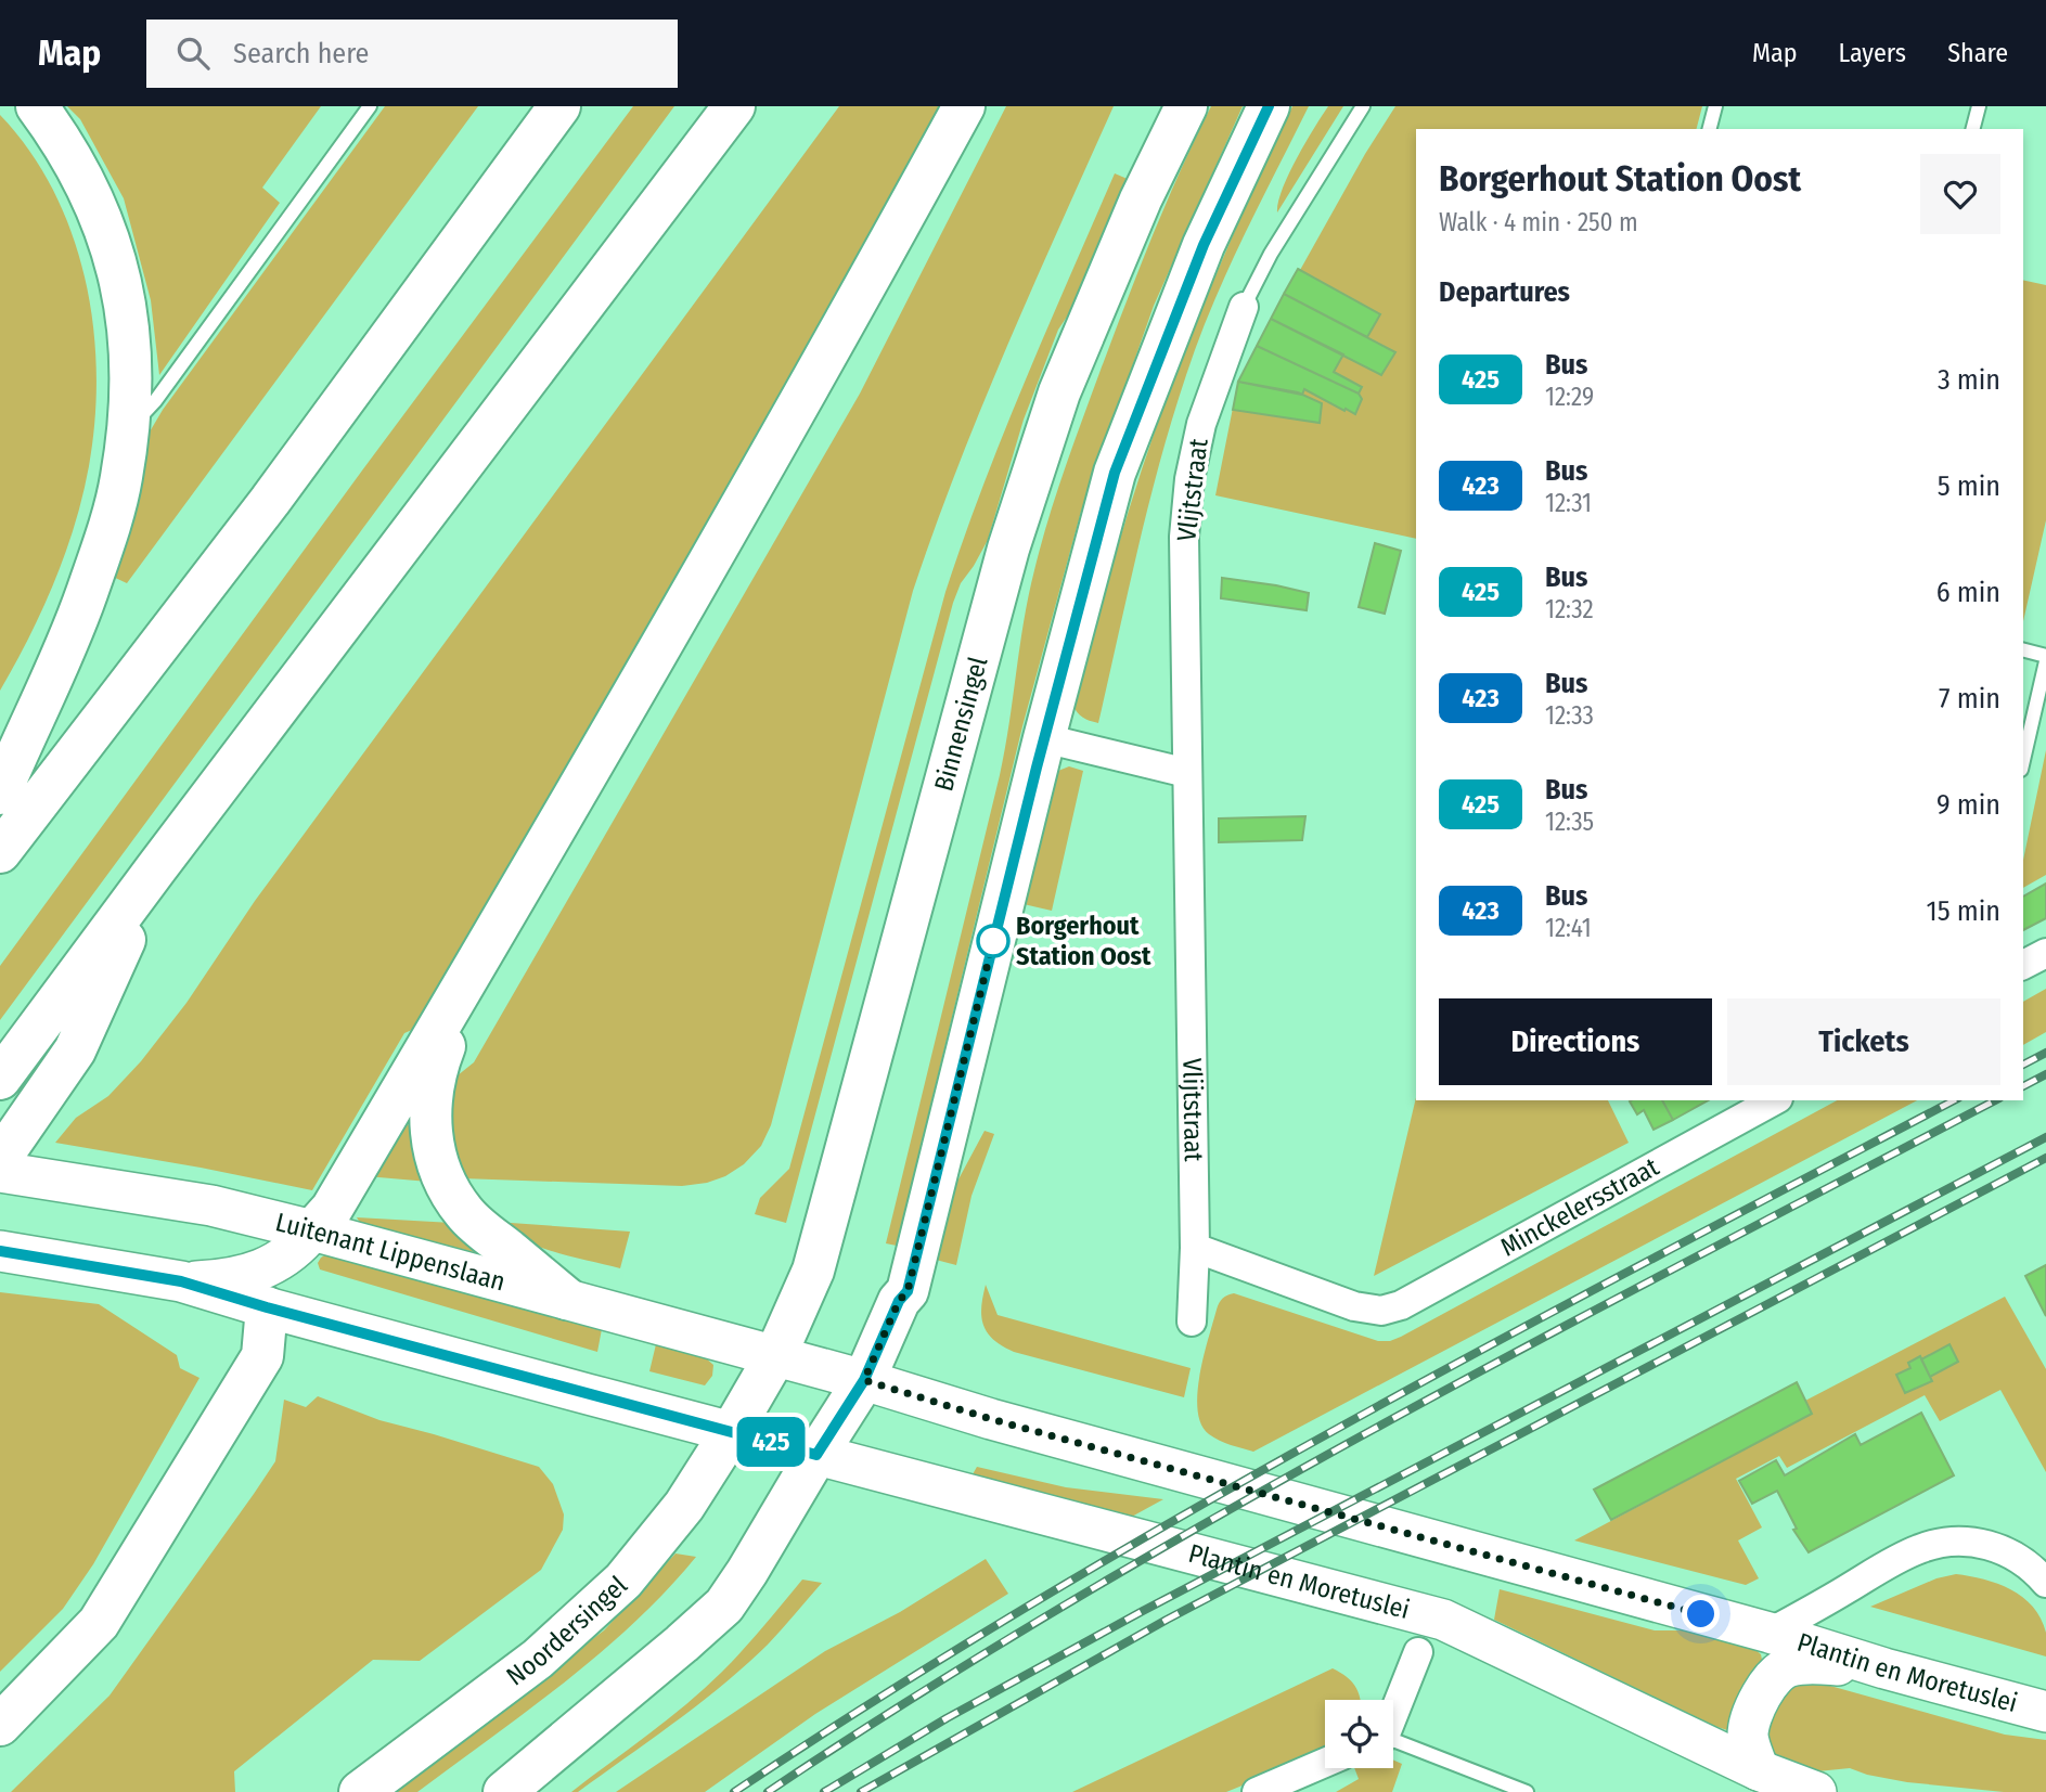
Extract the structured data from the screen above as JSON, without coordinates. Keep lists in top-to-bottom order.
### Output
{
  "streets": {
    "main road": [
      "Binnensingel",
      "Luitenant Lippenslaan",
      "Plantin en Moretuslei",
      "Noordersingel"
    ],
    "street": ["Vlijtstraat", "Minckelersstraat"]
  },
  "crossings": [
    ["Vlijtstraat", "Minckelersstraat"],
    ["Binnensingel", "Luitenant Lippenslaan"],
    ["Binnensingel", "Plantin en Moretuslei"],
    ["Binnensingel", "Noordersingel"],
    ["Luitenant Lippenslaan", "Plantin en Moretuslei"],
    ["Plantin en Moretuslei", "Noordersingel"]
  ],
  "places": ["Borgerhout Station Oost"],
  "lines": ["bus line 425"],
  "page": {
    "header": "Map",
    "search": "Search here",
    "nav": ["Map", "Layers", "Share"],
    "on_map": "425",
    "heading": [
      ["Borgerhout Station Oost", "Walk · 4 min · 250 m"],
      "Departures"
    ],
    "list": [
      {
        "mark": "425",
        "name": "Bus",
        "note": "12:29",
        "value": "3 min"
      },
      {
        "mark": "423",
        "name": "Bus",
        "note": "12:31",
        "value": "5 min"
      },
      {
        "mark": "425",
        "name": "Bus",
        "note": "12:32",
        "value": "6 min"
      },
      {
        "mark": "423",
        "name": "Bus",
        "note": "12:33",
        "value": "7 min"
      },
      {
        "mark": "425",
        "name": "Bus",
        "note": "12:35",
        "value": "9 min"
      },
      {
        "mark": "423",
        "name": "Bus",
        "note": "12:41",
        "value": "15 min"
      }
    ],
    "buttons": ["Directions", "Tickets"]
  }
}
